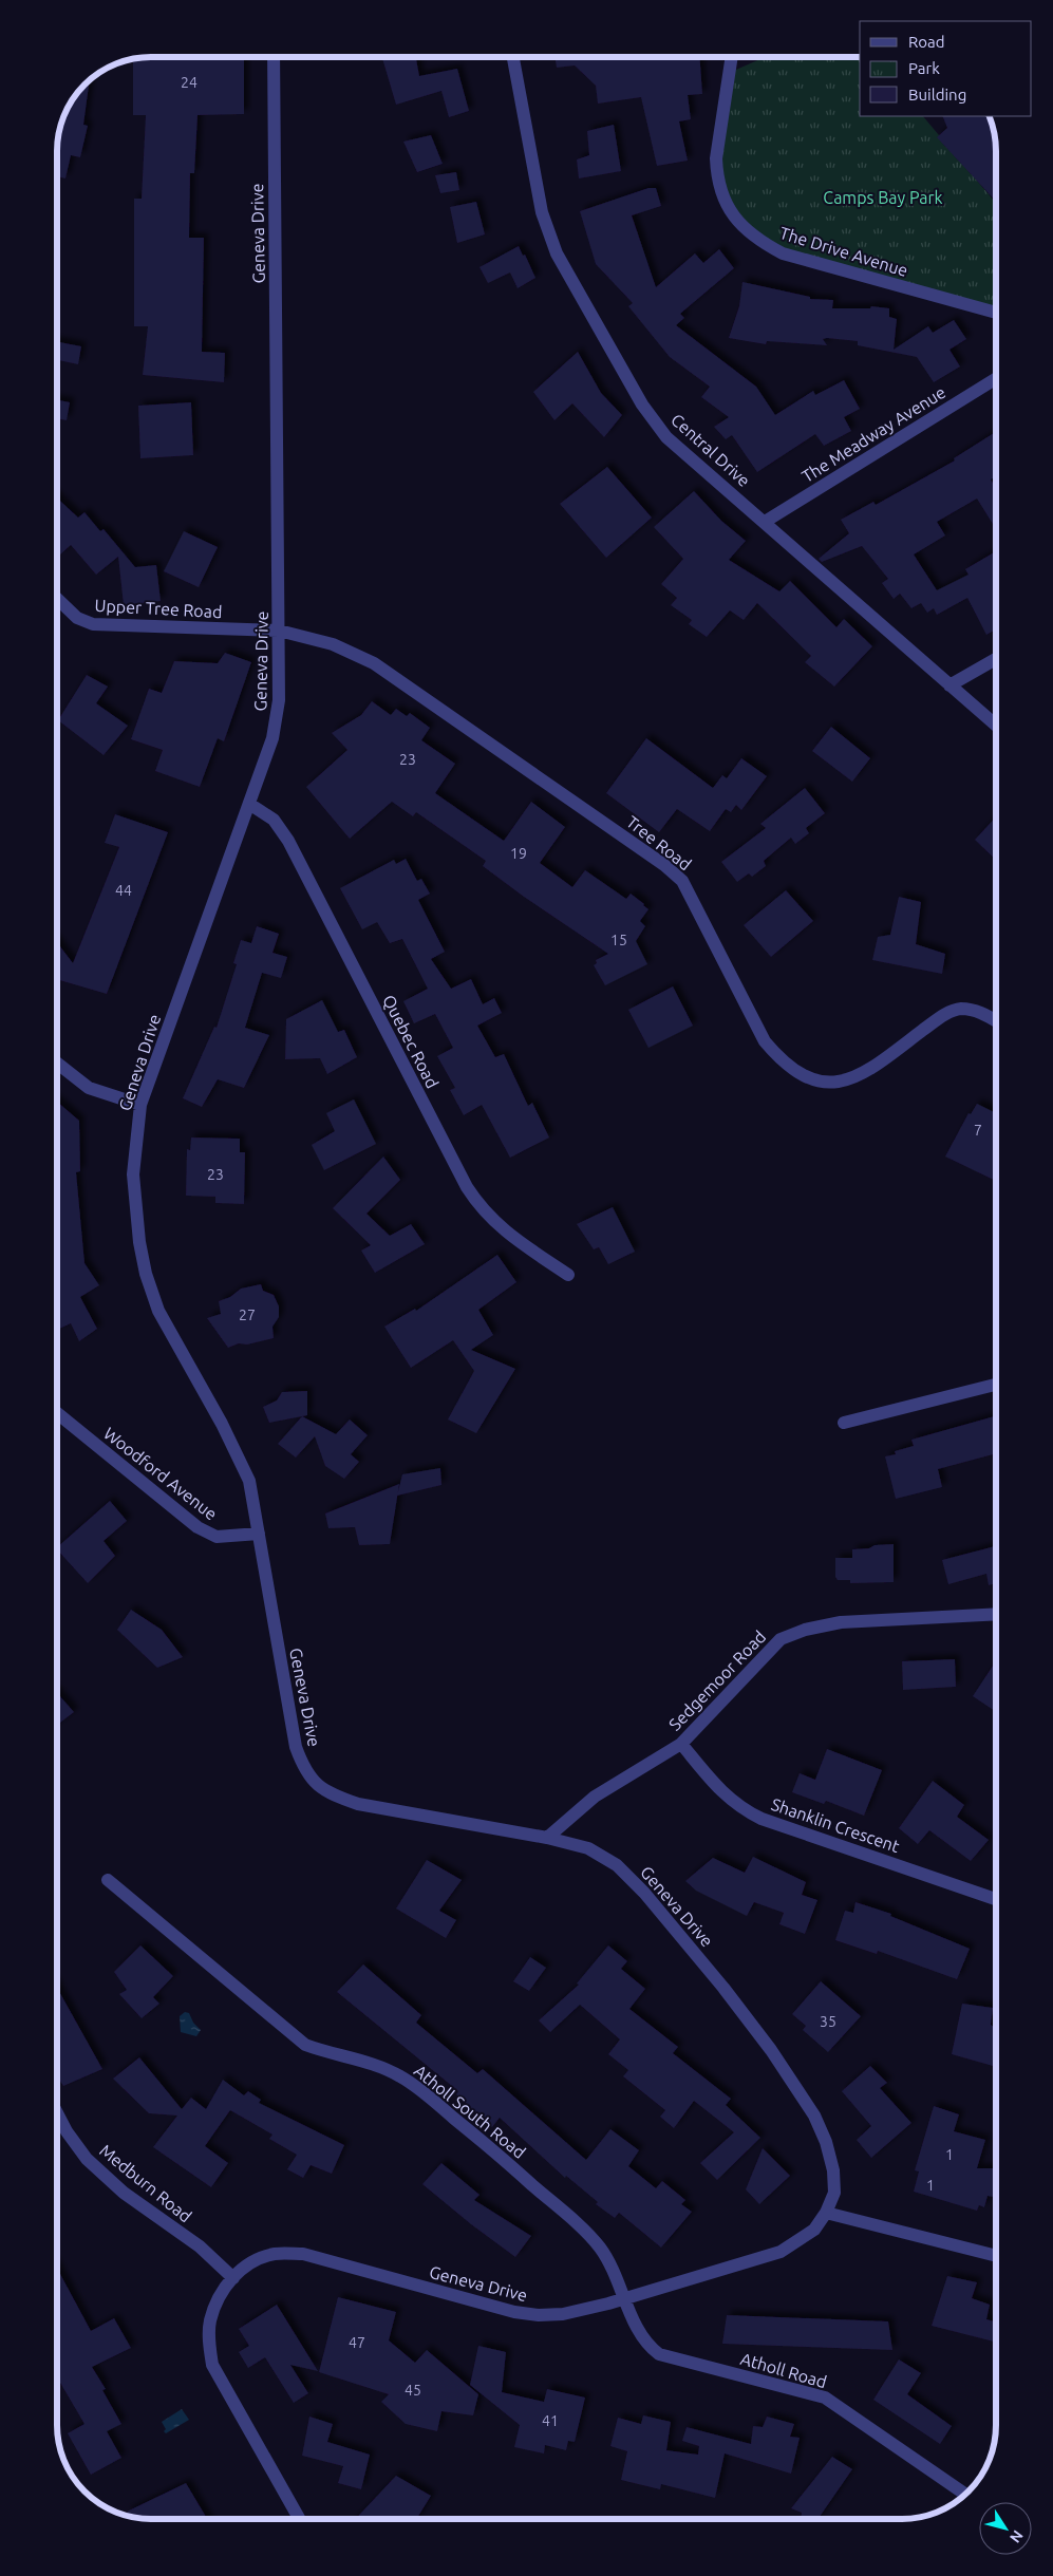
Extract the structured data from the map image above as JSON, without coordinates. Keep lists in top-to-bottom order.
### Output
{
  "streets": {
    "street": [
      "Geneva Drive",
      "The Drive Avenue",
      "The Meadway Avenue",
      "Central Drive",
      "Upper Tree Road",
      "Tree Road",
      "Quebec Road",
      "Woodford Avenue",
      "Sedgemoor Road",
      "Shanklin Crescent",
      "Atholl South Road",
      "Medburn Road",
      "Atholl Road"
    ]
  },
  "crossings": [
    ["Geneva Drive", "Upper Tree Road"],
    ["Geneva Drive", "Tree Road"],
    ["Geneva Drive", "Quebec Road"],
    ["Geneva Drive", "Woodford Avenue"],
    ["Geneva Drive", "Sedgemoor Road"],
    ["Geneva Drive", "Atholl South Road"],
    ["Geneva Drive", "Medburn Road"],
    ["Geneva Drive", "Atholl Road"],
    ["The Meadway Avenue", "Central Drive"],
    ["Upper Tree Road", "Tree Road"],
    ["Sedgemoor Road", "Shanklin Crescent"],
    ["Atholl South Road", "Atholl Road"]
  ],
  "parks": ["Camps Bay Park"],
  "house_numbers": [
    "24",
    "23",
    "19",
    "44",
    "15",
    "7",
    "23",
    "27",
    "35",
    "1",
    "1",
    "47",
    "45",
    "41"
  ],
  "legend": ["Road", "Park", "Building"],
  "north": "bottom right"
}
